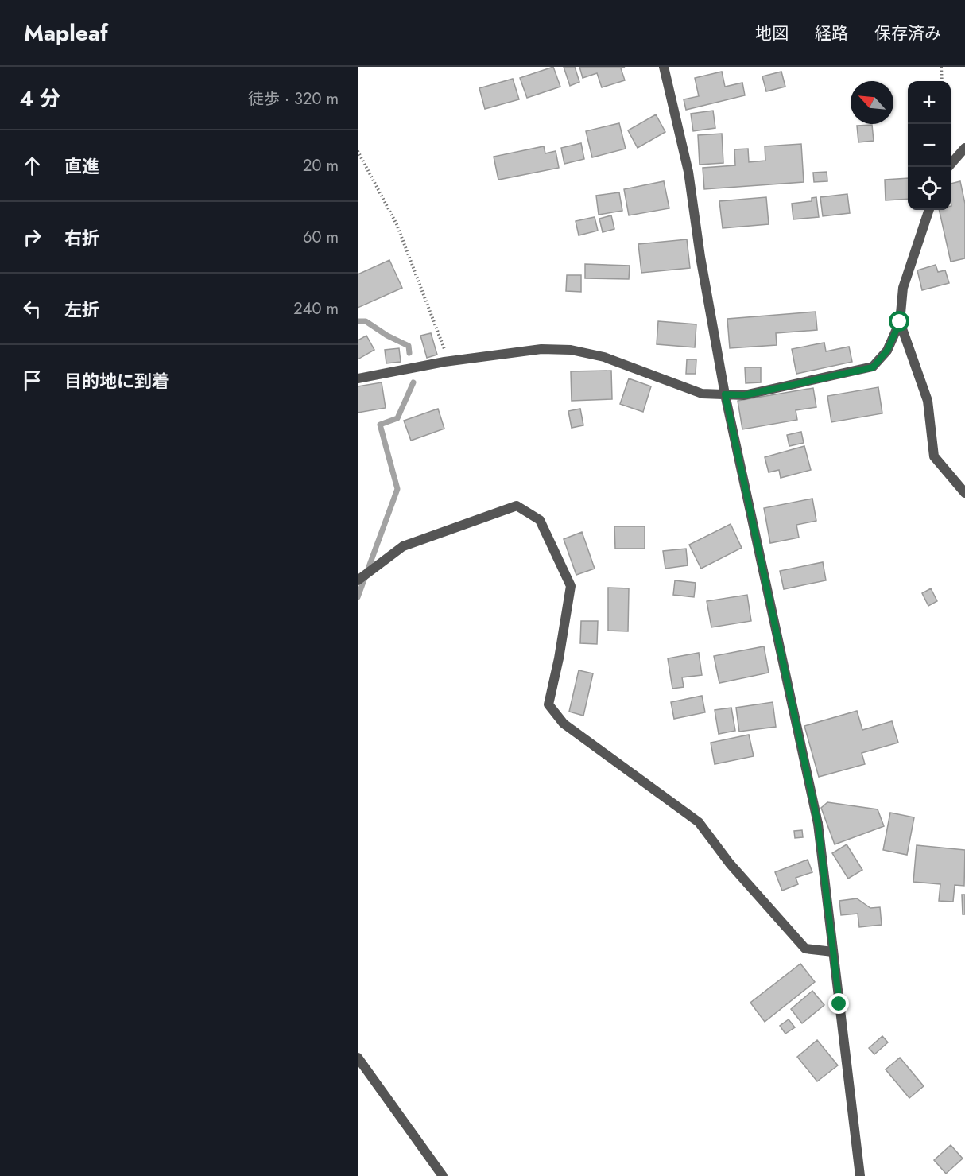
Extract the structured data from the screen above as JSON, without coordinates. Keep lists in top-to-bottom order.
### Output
{
  "north": "top left",
  "page": {
    "header": "Mapleaf",
    "nav": ["地図", "経路", "保存済み"],
    "heading": ["4 分", "徒歩 · 320 m"],
    "map_buttons": ["+", "−"],
    "list": [
      ["直進", "20 m"],
      ["右折", "60 m"],
      ["左折", "240 m"],
      "目的地に到着"
    ]
  }
}
